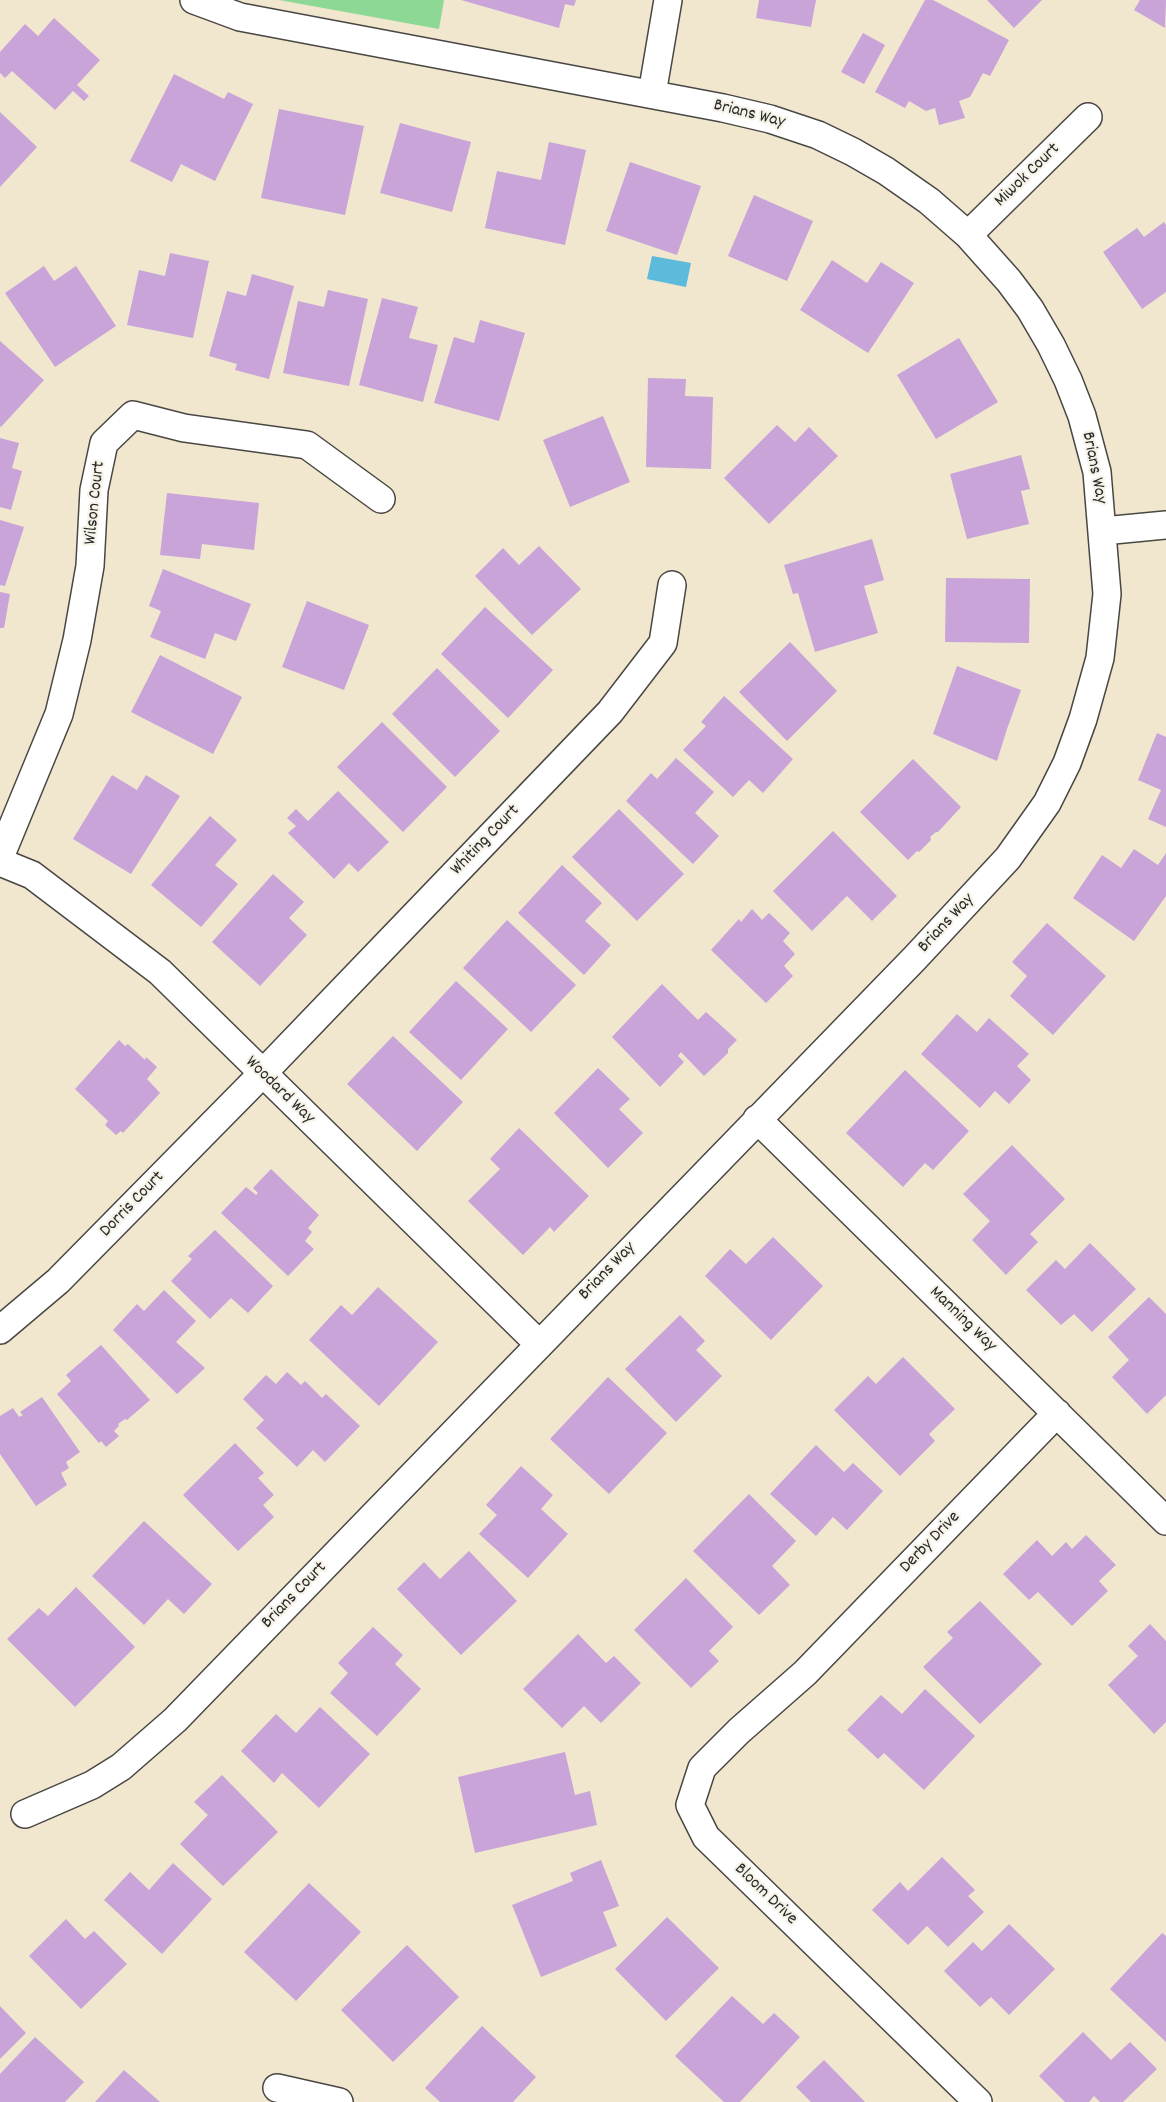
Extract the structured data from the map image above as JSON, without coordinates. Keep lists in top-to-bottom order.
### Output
{
  "streets": {
    "street": [
      "Brians Way",
      "Miwok Court",
      "Wilson Court",
      "Whiting Court",
      "Woodard Way",
      "Dorris Court",
      "Manning Way",
      "Derby Drive",
      "Brians Court",
      "Bloom Drive"
    ]
  },
  "crossings": [
    ["Brians Way", "Miwok Court"],
    ["Brians Way", "Woodard Way"],
    ["Brians Way", "Manning Way"],
    ["Brians Way", "Brians Court"],
    ["Whiting Court", "Woodard Way"],
    ["Whiting Court", "Dorris Court"],
    ["Woodard Way", "Dorris Court"],
    ["Woodard Way", "Brians Court"],
    ["Manning Way", "Derby Drive"],
    ["Derby Drive", "Bloom Drive"]
  ]
}
